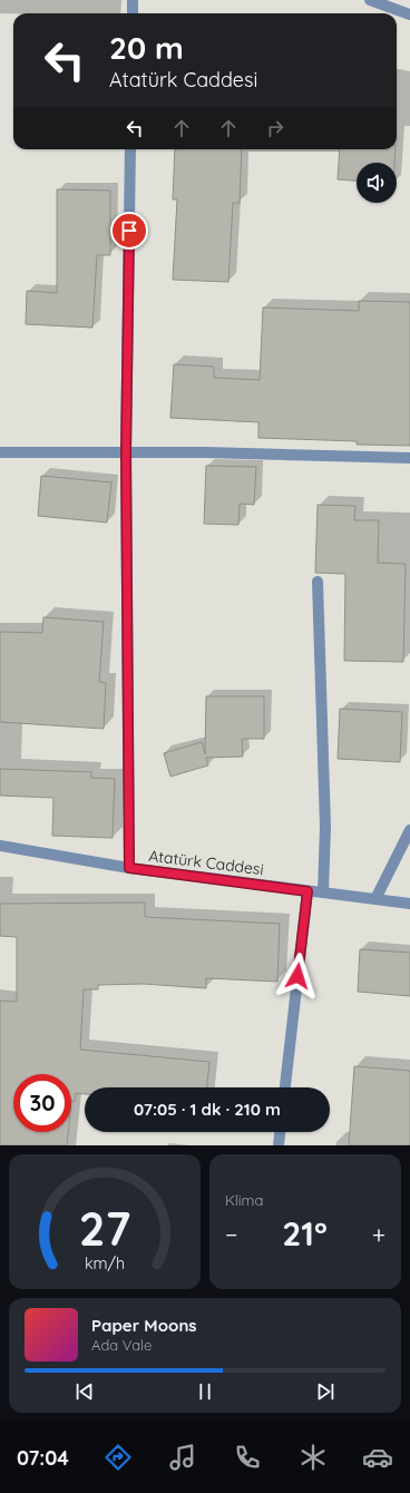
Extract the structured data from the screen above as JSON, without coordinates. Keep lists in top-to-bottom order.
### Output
{
  "streets": {
    "street": ["Atatürk Caddesi"]
  },
  "page": {
    "turn": ["20 m", "Atatürk Caddesi"],
    "limit": "30",
    "trip": "07:05 · 1 dk · 210 m",
    "tile": "Klima",
    "heat": ["−", "21°", "+"],
    "song": ["Paper Moons", "Ada Vale"],
    "tabs": "07:04",
    "gauge": ["27", "km/h"]
  }
}
